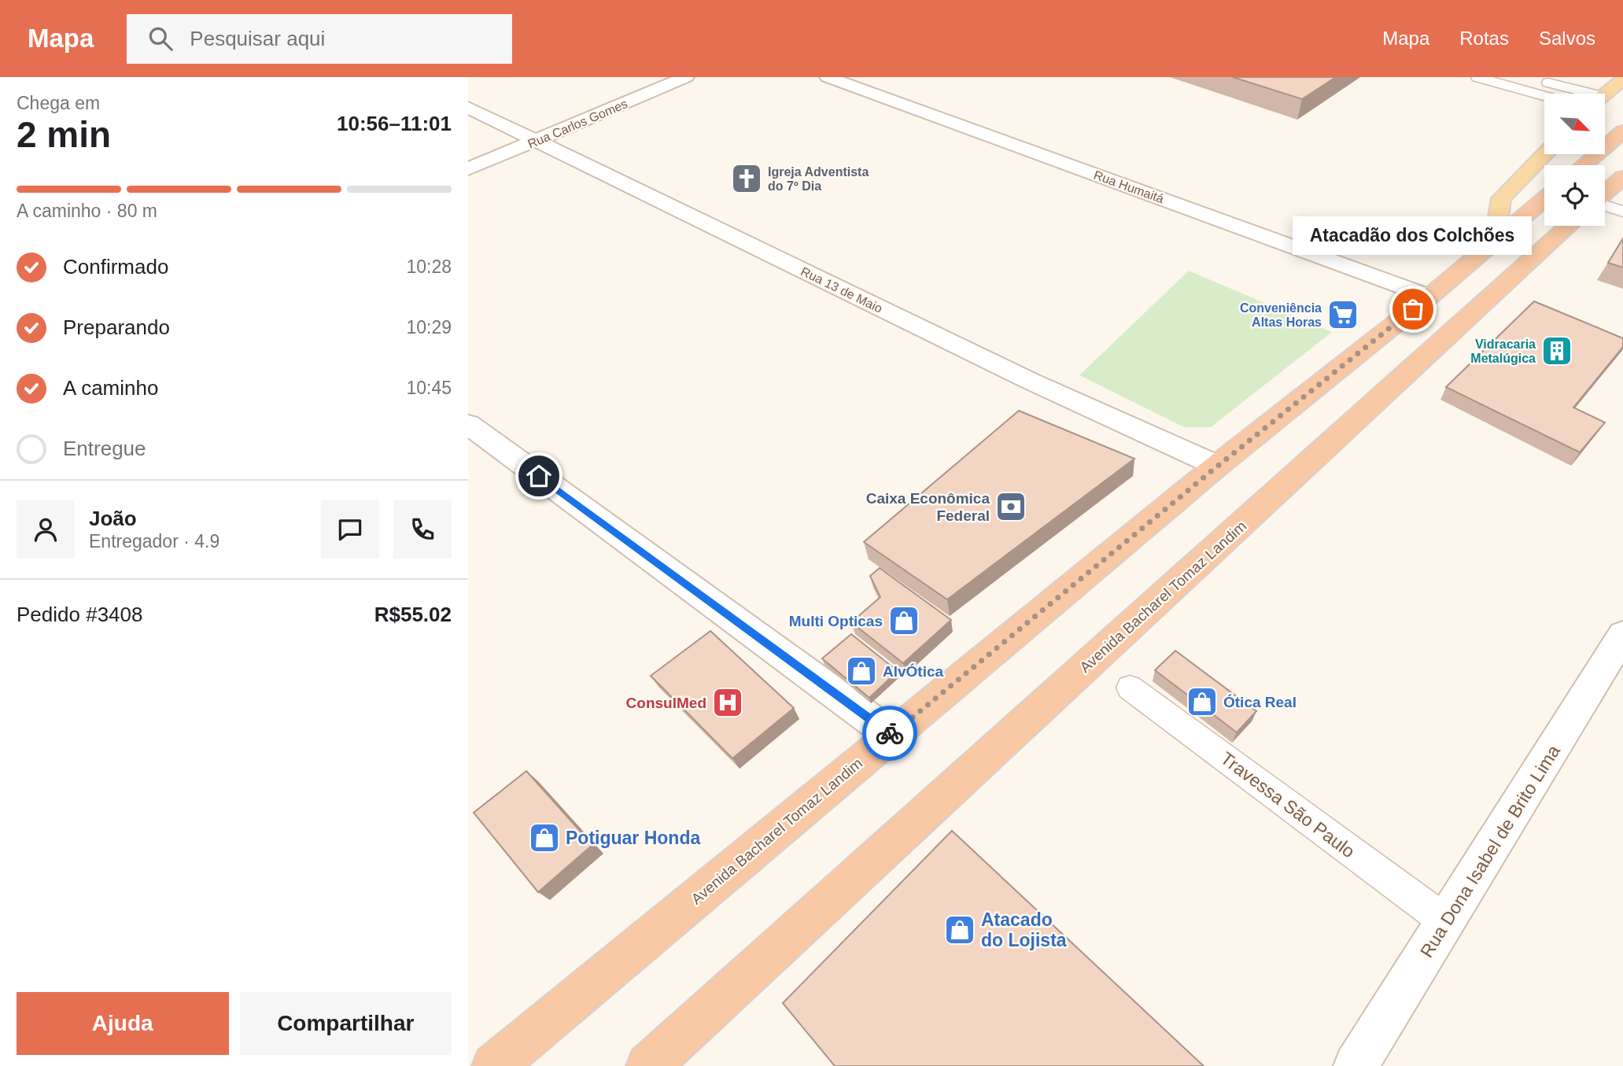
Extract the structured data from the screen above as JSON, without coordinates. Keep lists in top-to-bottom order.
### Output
{
  "streets": {
    "highway": ["Avenida Bacharel Tomaz Landim"],
    "street": [
      "Rua Carlos Gomes",
      "Rua Humaitá",
      "Rua 13 de Maio",
      "Rua Dona Isabel de Brito Lima"
    ],
    "lane": ["Travessa São Paulo"]
  },
  "crossings": [
    ["Rua Carlos Gomes", "Rua 13 de Maio"],
    ["Rua Humaitá", "Avenida Bacharel Tomaz Landim"],
    ["Rua 13 de Maio", "Avenida Bacharel Tomaz Landim"],
    ["Travessa São Paulo", "Rua Dona Isabel de Brito Lima"]
  ],
  "places": {
    "church": ["Igreja Adventista do 7º Dia"],
    "other": ["Atacadão dos Colchões"],
    "supermarket": ["Conveniência Altas Horas"],
    "building": ["Vidracaria Metalúgica"],
    "bank": ["Caixa Econômica Federal"],
    "shop": [
      "Multi Opticas",
      "AlvÓtica",
      "Ótica Real",
      "Potiguar Honda",
      "Atacado do Lojista"
    ],
    "hospital": ["ConsulMed"]
  },
  "north": "bottom right",
  "page": {
    "header": "Mapa",
    "search": "Pesquisar aqui",
    "nav": ["Mapa", "Rotas", "Salvos"],
    "heading": ["2 min", "Chega em", "10:56–11:01"],
    "panel": [
      "João",
      "Entregador · 4.9",
      "Pedido #3408",
      "R$55.02"
    ],
    "bar": "A caminho · 80 m",
    "bubble": "Atacadão dos Colchões",
    "list": [
      ["Confirmado", "10:28"],
      ["Preparando", "10:29"],
      ["A caminho", "10:45"],
      "Entregue"
    ],
    "buttons": ["Ajuda", "Compartilhar"]
  }
}
